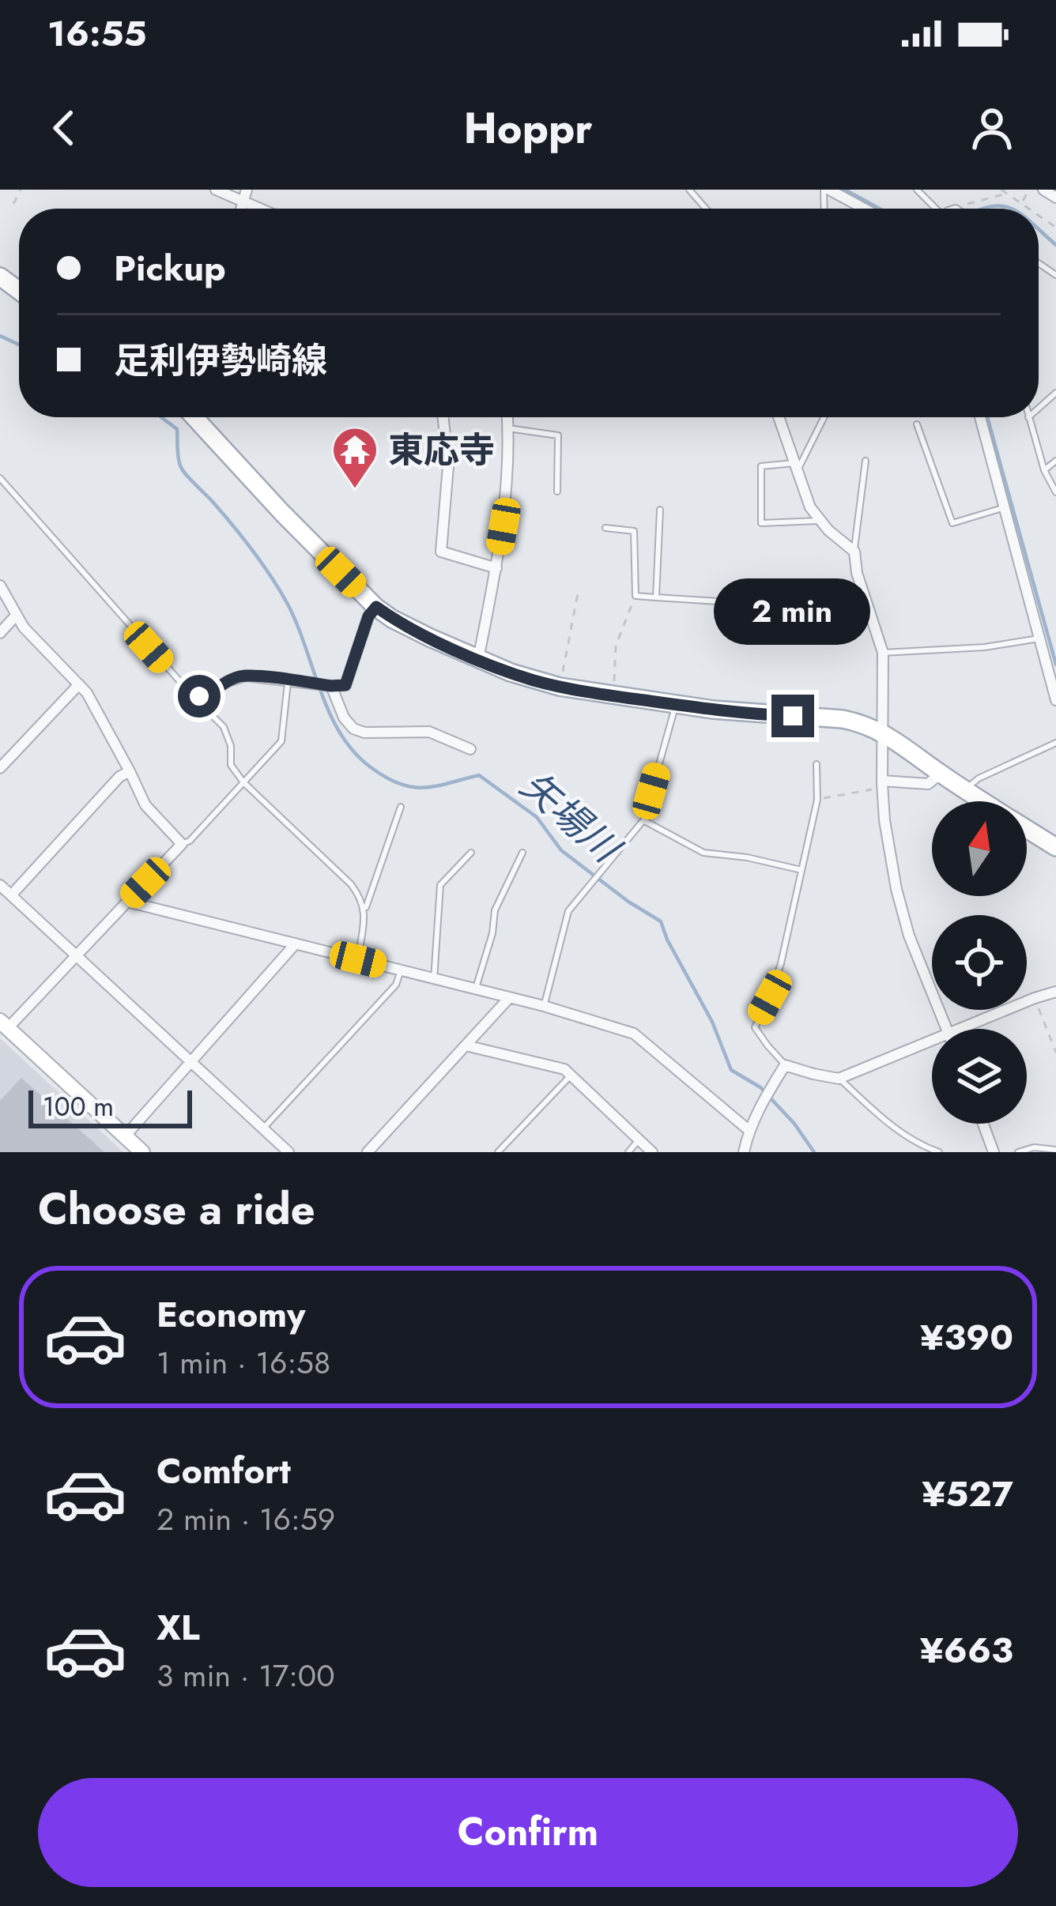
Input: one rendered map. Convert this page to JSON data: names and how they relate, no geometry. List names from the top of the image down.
{
  "water": ["矢場川"],
  "places": {
    "temple": ["東応寺"]
  },
  "scale_bar": "100 m",
  "north": "top",
  "page": {
    "status": "16:55",
    "header": "Hoppr",
    "banner": ["Pickup", "足利伊勢崎線"],
    "bubble": "2 min",
    "scale": "100 m",
    "heading": "Choose a ride",
    "list": [
      {
        "name": "Economy",
        "note": "1 min · 16:58",
        "value": "¥390"
      },
      {
        "name": "Comfort",
        "note": "2 min · 16:59",
        "value": "¥527"
      },
      {
        "name": "XL",
        "note": "3 min · 17:00",
        "value": "¥663"
      }
    ],
    "buttons": "Confirm"
  }
}
